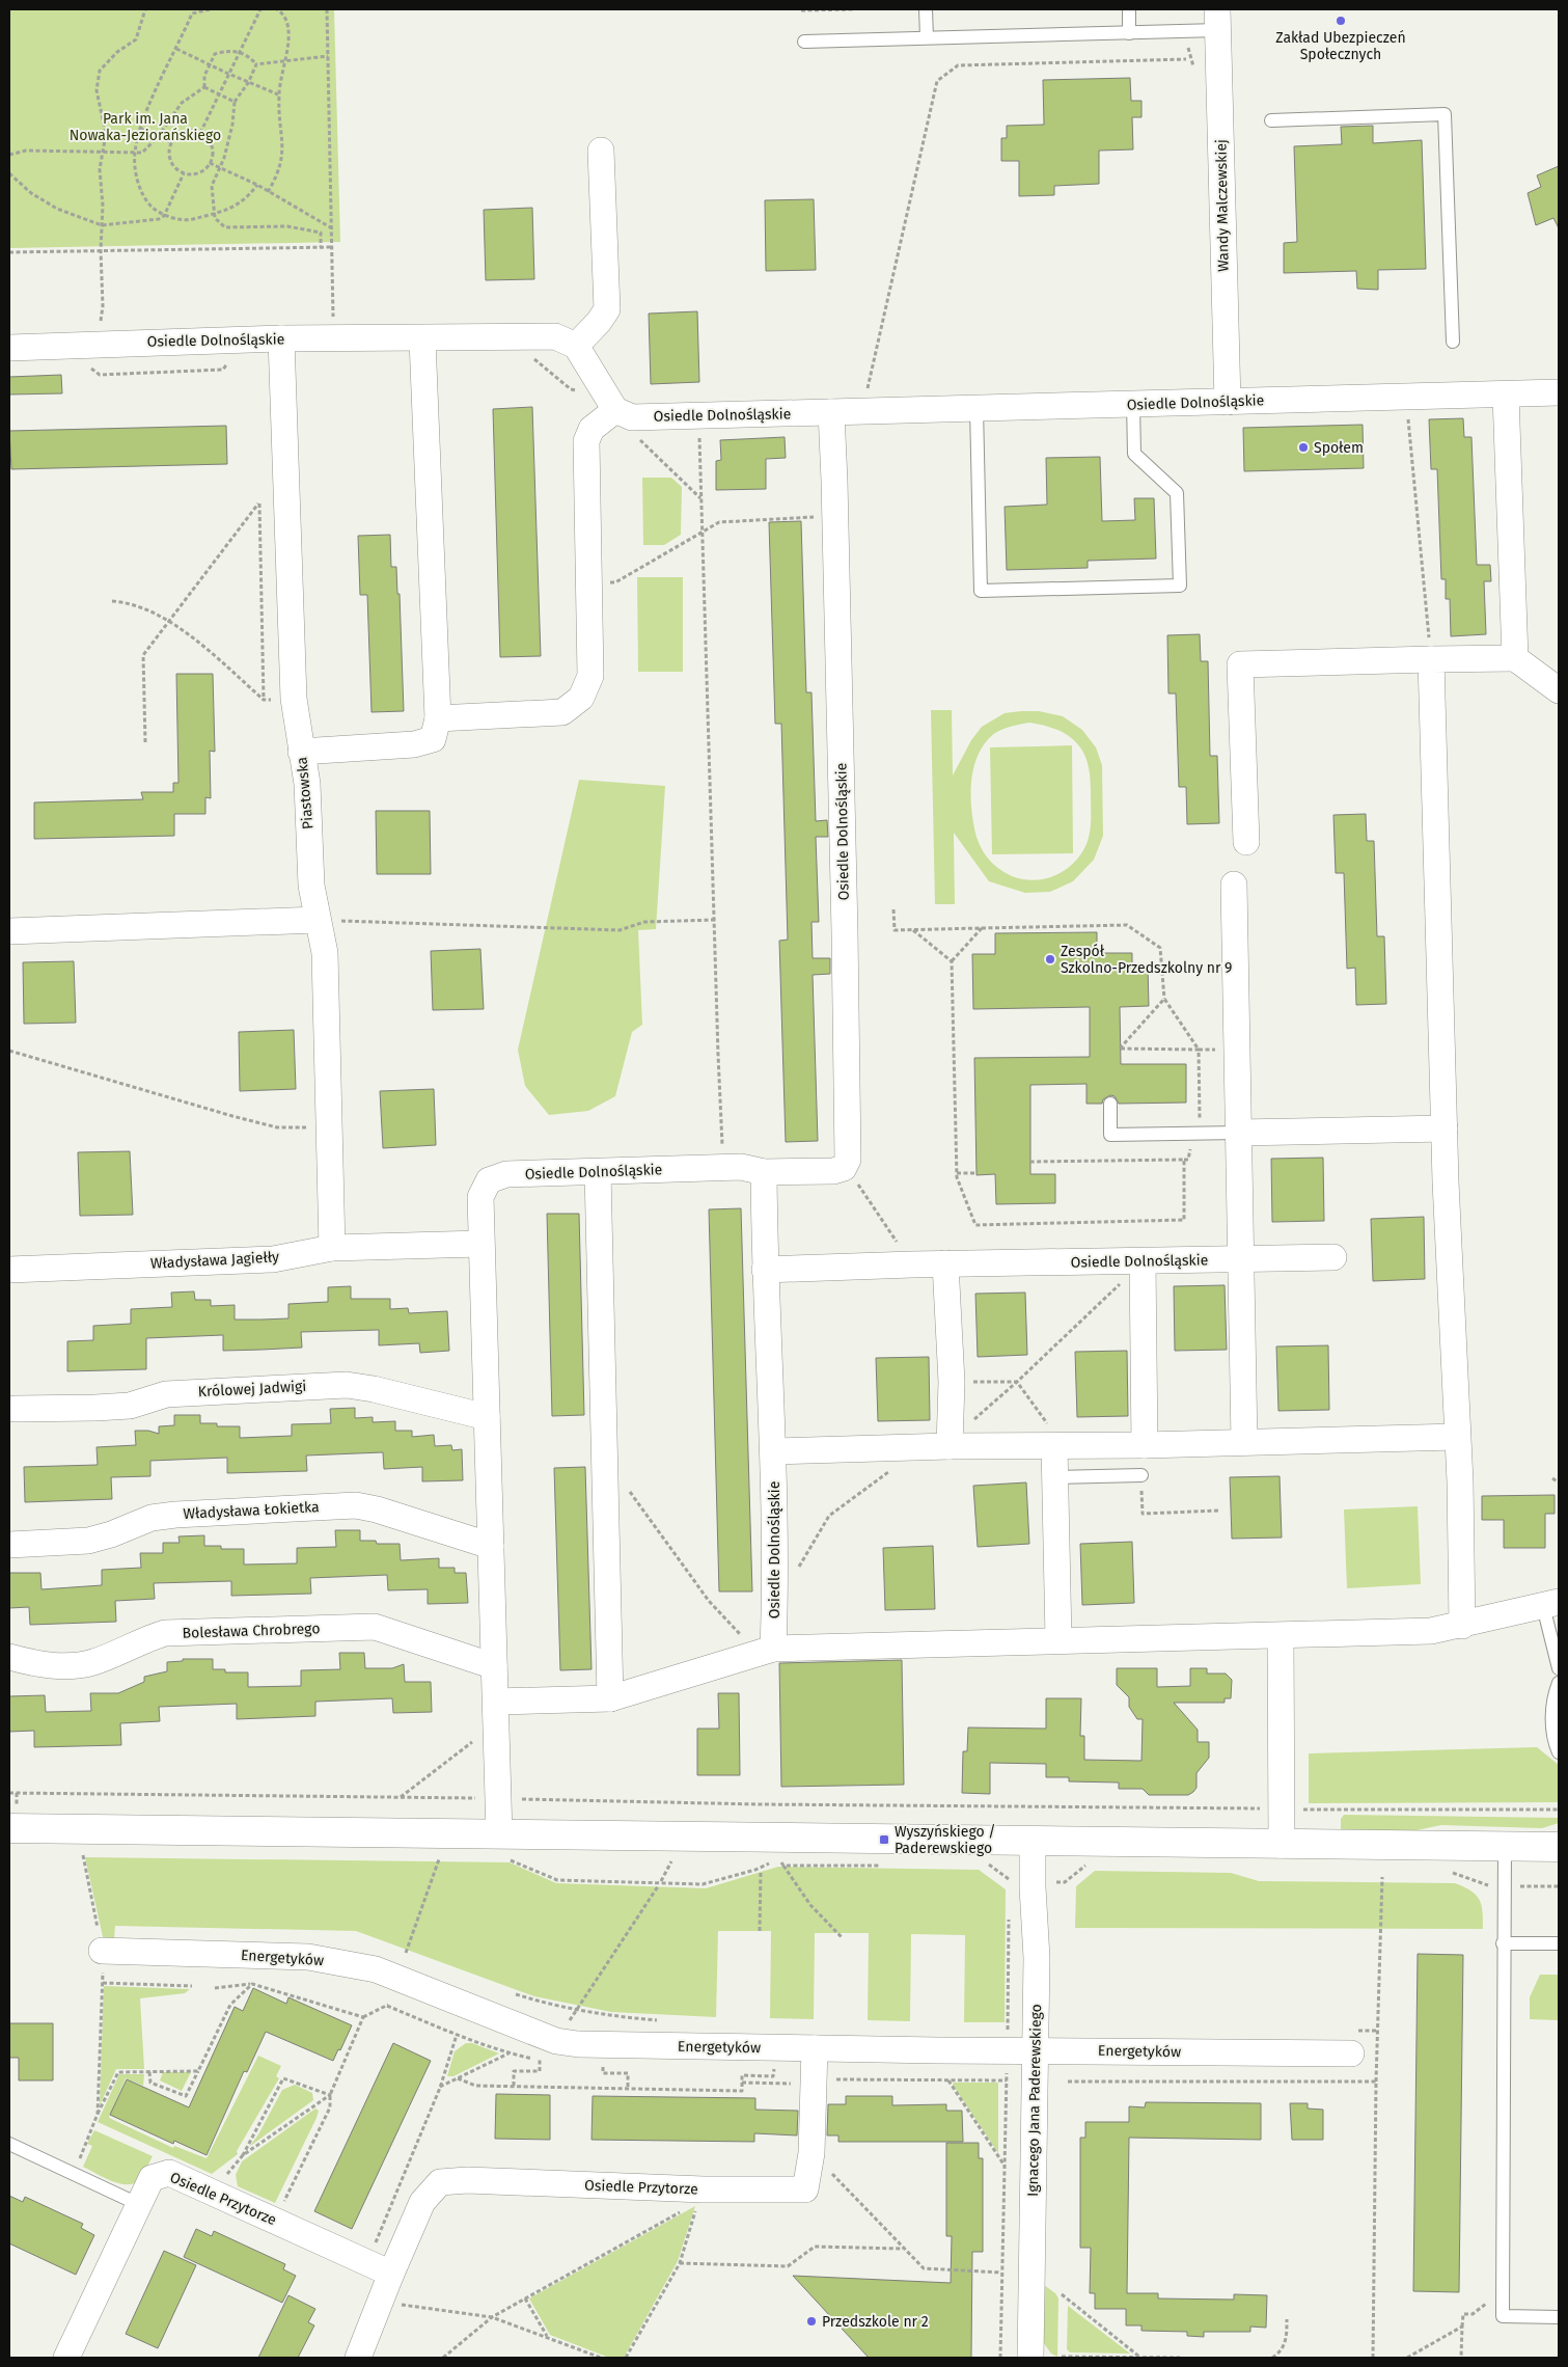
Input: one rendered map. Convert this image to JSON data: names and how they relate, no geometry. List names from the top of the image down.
{
  "streets": {
    "street": [
      "Wandy Malczewskiej",
      "Osiedle Dolnośląskie",
      "Piastowska",
      "Władysława Jagiełły",
      "Królowej Jadwigi",
      "Władysława Łokietka",
      "Bolesława Chrobrego",
      "Energetyków",
      "Ignacego Jana Paderewskiego",
      "Osiedle Przytorze"
    ]
  },
  "crossings": [
    ["Wandy Malczewskiej", "Osiedle Dolnośląskie"],
    ["Osiedle Dolnośląskie", "Piastowska"],
    ["Osiedle Dolnośląskie", "Władysława Jagiełły"],
    ["Osiedle Dolnośląskie", "Królowej Jadwigi"],
    ["Osiedle Dolnośląskie", "Władysława Łokietka"],
    ["Osiedle Dolnośląskie", "Bolesława Chrobrego"],
    ["Piastowska", "Władysława Jagiełły"],
    ["Energetyków", "Ignacego Jana Paderewskiego"],
    ["Energetyków", "Osiedle Przytorze"]
  ],
  "parks": ["Park im. Jana Nowaka-Jeziorańskiego"],
  "places": {
    "other": [
      "Zakład Ubezpieczeń Społecznych",
      "Społem",
      "Zespół Szkolno-Przedszkolny nr 9",
      "Przedszkole nr 2"
    ],
    "transit": ["Wyszyńskiego / Paderewskiego"]
  }
}
